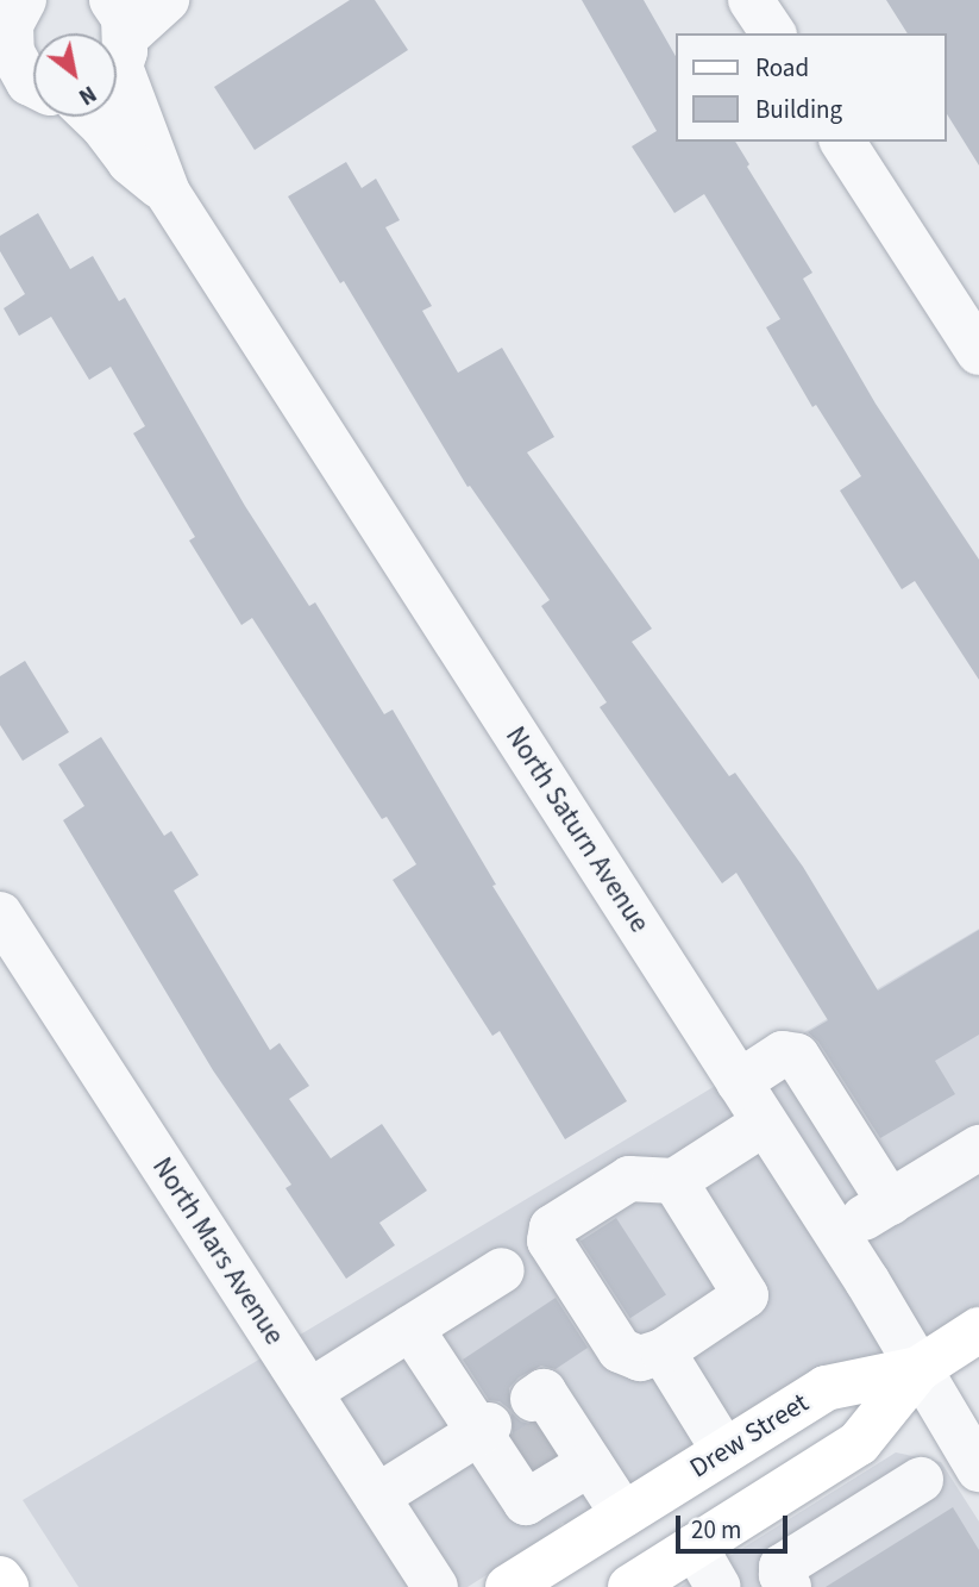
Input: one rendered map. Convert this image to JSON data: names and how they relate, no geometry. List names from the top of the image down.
{
  "streets": {
    "main road": ["Drew Street"],
    "street": ["North Saturn Avenue", "North Mars Avenue"]
  },
  "crossings": [
    ["North Saturn Avenue", "Drew Street"]
  ],
  "legend": ["Road", "Building"],
  "scale_bar": "20 m",
  "north": "bottom right"
}
